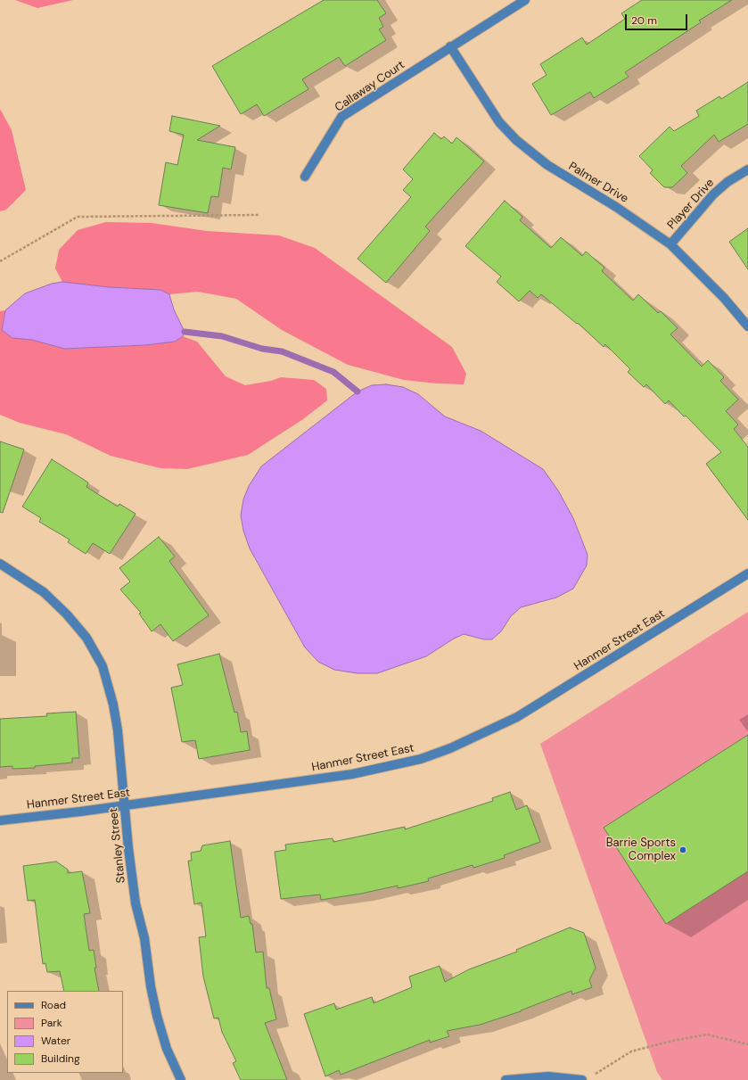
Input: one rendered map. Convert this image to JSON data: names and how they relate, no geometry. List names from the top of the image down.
{
  "streets": {
    "street": [
      "Callaway Court",
      "Palmer Drive",
      "Player Drive",
      "Hanmer Street East",
      "Stanley Street"
    ]
  },
  "crossings": [
    ["Callaway Court", "Palmer Drive"],
    ["Palmer Drive", "Player Drive"],
    ["Hanmer Street East", "Stanley Street"]
  ],
  "places": ["Barrie Sports Complex"],
  "legend": [
    "Road",
    "Park",
    "Water",
    "Building"
  ],
  "scale_bar": "20 m"
}
